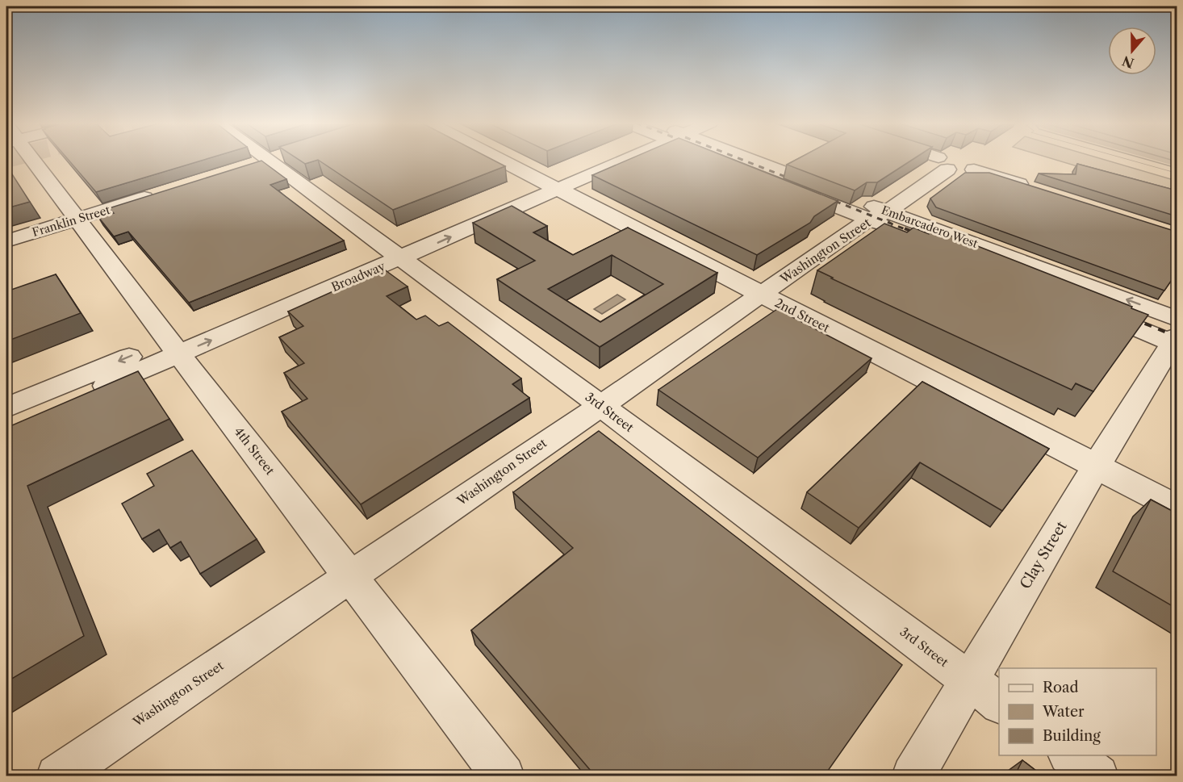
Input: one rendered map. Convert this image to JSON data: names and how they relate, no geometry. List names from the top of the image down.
{
  "streets": {
    "street": [
      "Franklin Street",
      "Embarcadero West",
      "Washington Street",
      "Broadway",
      "2nd Street",
      "3rd Street",
      "4th Street",
      "Clay Street"
    ]
  },
  "crossings": [
    ["Franklin Street", "4th Street"],
    ["Embarcadero West", "Washington Street"],
    ["Embarcadero West", "Clay Street"],
    ["Washington Street", "2nd Street"],
    ["Washington Street", "3rd Street"],
    ["Washington Street", "4th Street"],
    ["Broadway", "2nd Street"],
    ["Broadway", "3rd Street"],
    ["Broadway", "4th Street"],
    ["2nd Street", "Clay Street"],
    ["3rd Street", "Clay Street"]
  ],
  "legend": ["Road", "Water", "Building"],
  "north": "bottom"
}
